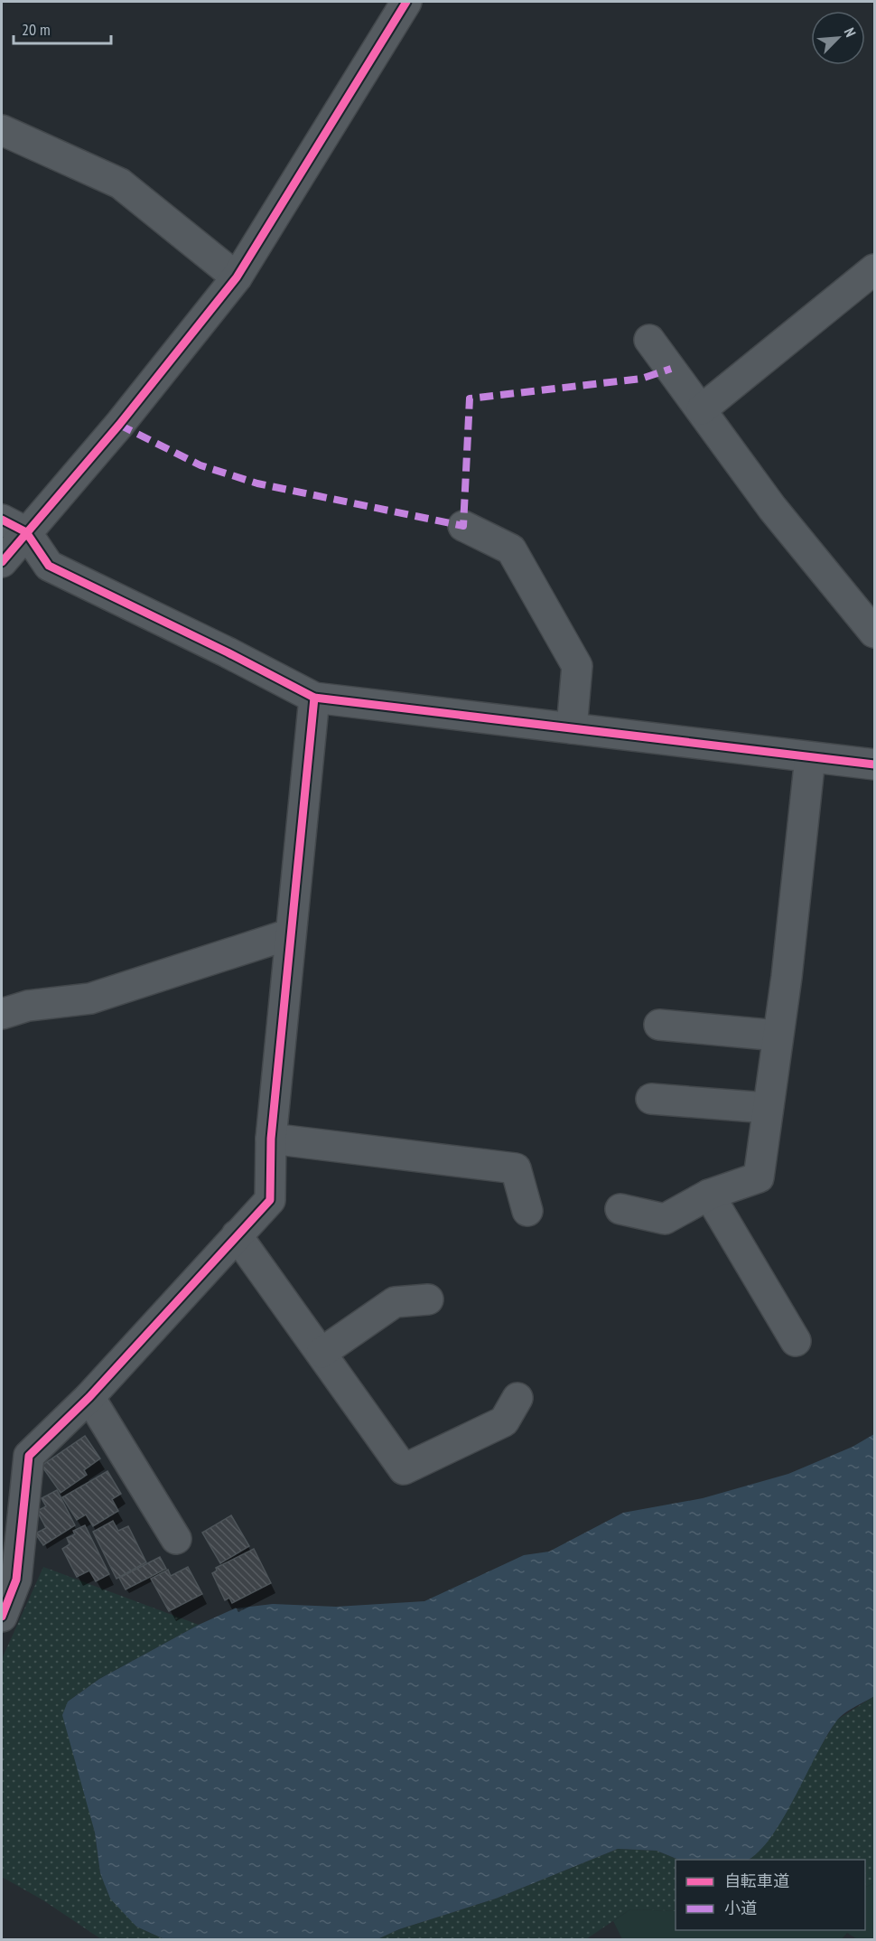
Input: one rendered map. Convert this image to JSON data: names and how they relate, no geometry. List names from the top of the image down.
{
  "legend": ["自転車道", "小道"],
  "scale_bar": "20 m",
  "north": "top right"
}
